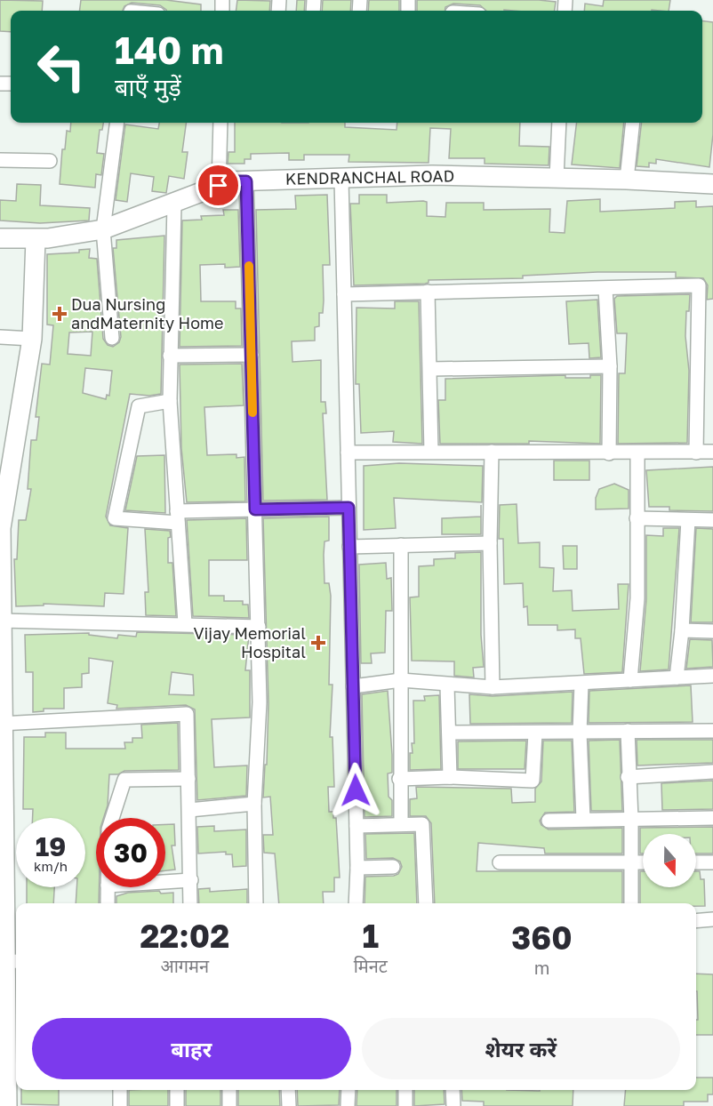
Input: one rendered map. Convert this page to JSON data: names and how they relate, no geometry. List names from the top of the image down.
{
  "streets": {
    "street": ["KENDRANCHAL ROAD"]
  },
  "places": {
    "health": ["Dua Nursing andMaternity Home", "Vijay Memorial Hospital"]
  },
  "north": "bottom",
  "page": {
    "turn": ["140 m", "बाएँ मुड़ें"],
    "speed": "19 km/h",
    "limit": "30",
    "eta": [
      "22:02",
      "आगमन",
      "1",
      "मिनट",
      "360",
      "m"
    ],
    "buttons": ["बाहर", "शेयर करें"]
  }
}
